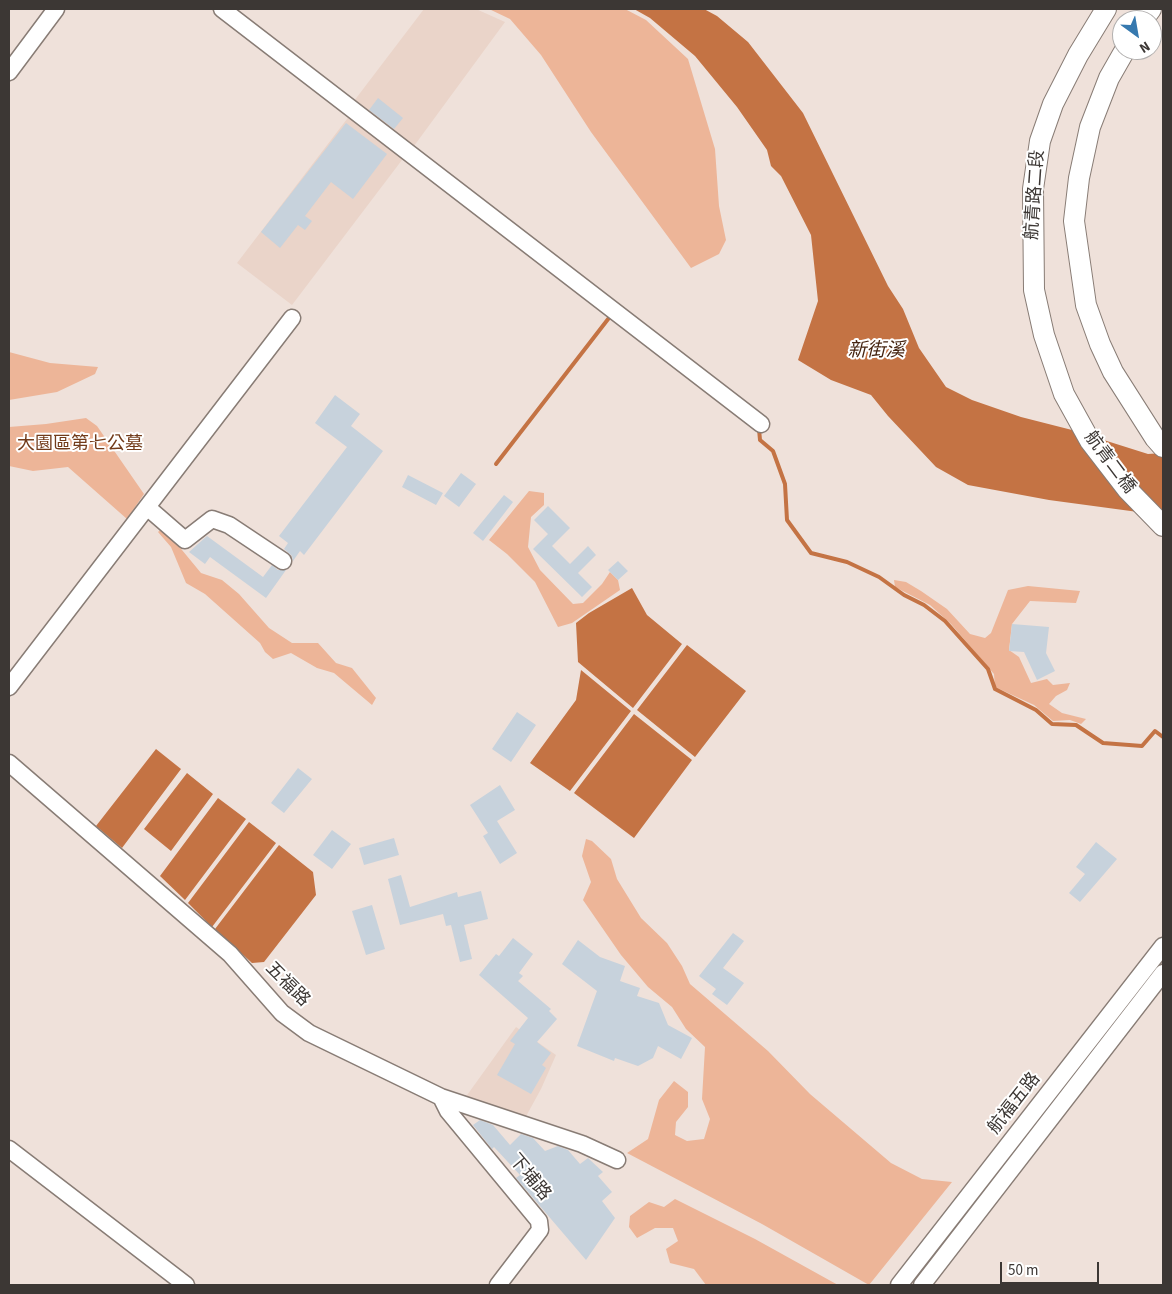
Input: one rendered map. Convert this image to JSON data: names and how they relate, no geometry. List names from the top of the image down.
{
  "streets": {
    "street": [
      "航青路二段",
      "航青二橋",
      "五福路",
      "航福五路",
      "下埔路"
    ]
  },
  "crossings": [
    ["航青路二段", "航青二橋"],
    ["五福路", "下埔路"]
  ],
  "water": ["新街溪"],
  "parks": ["大園區第七公墓"],
  "scale_bar": "50 m",
  "north": "bottom right"
}
